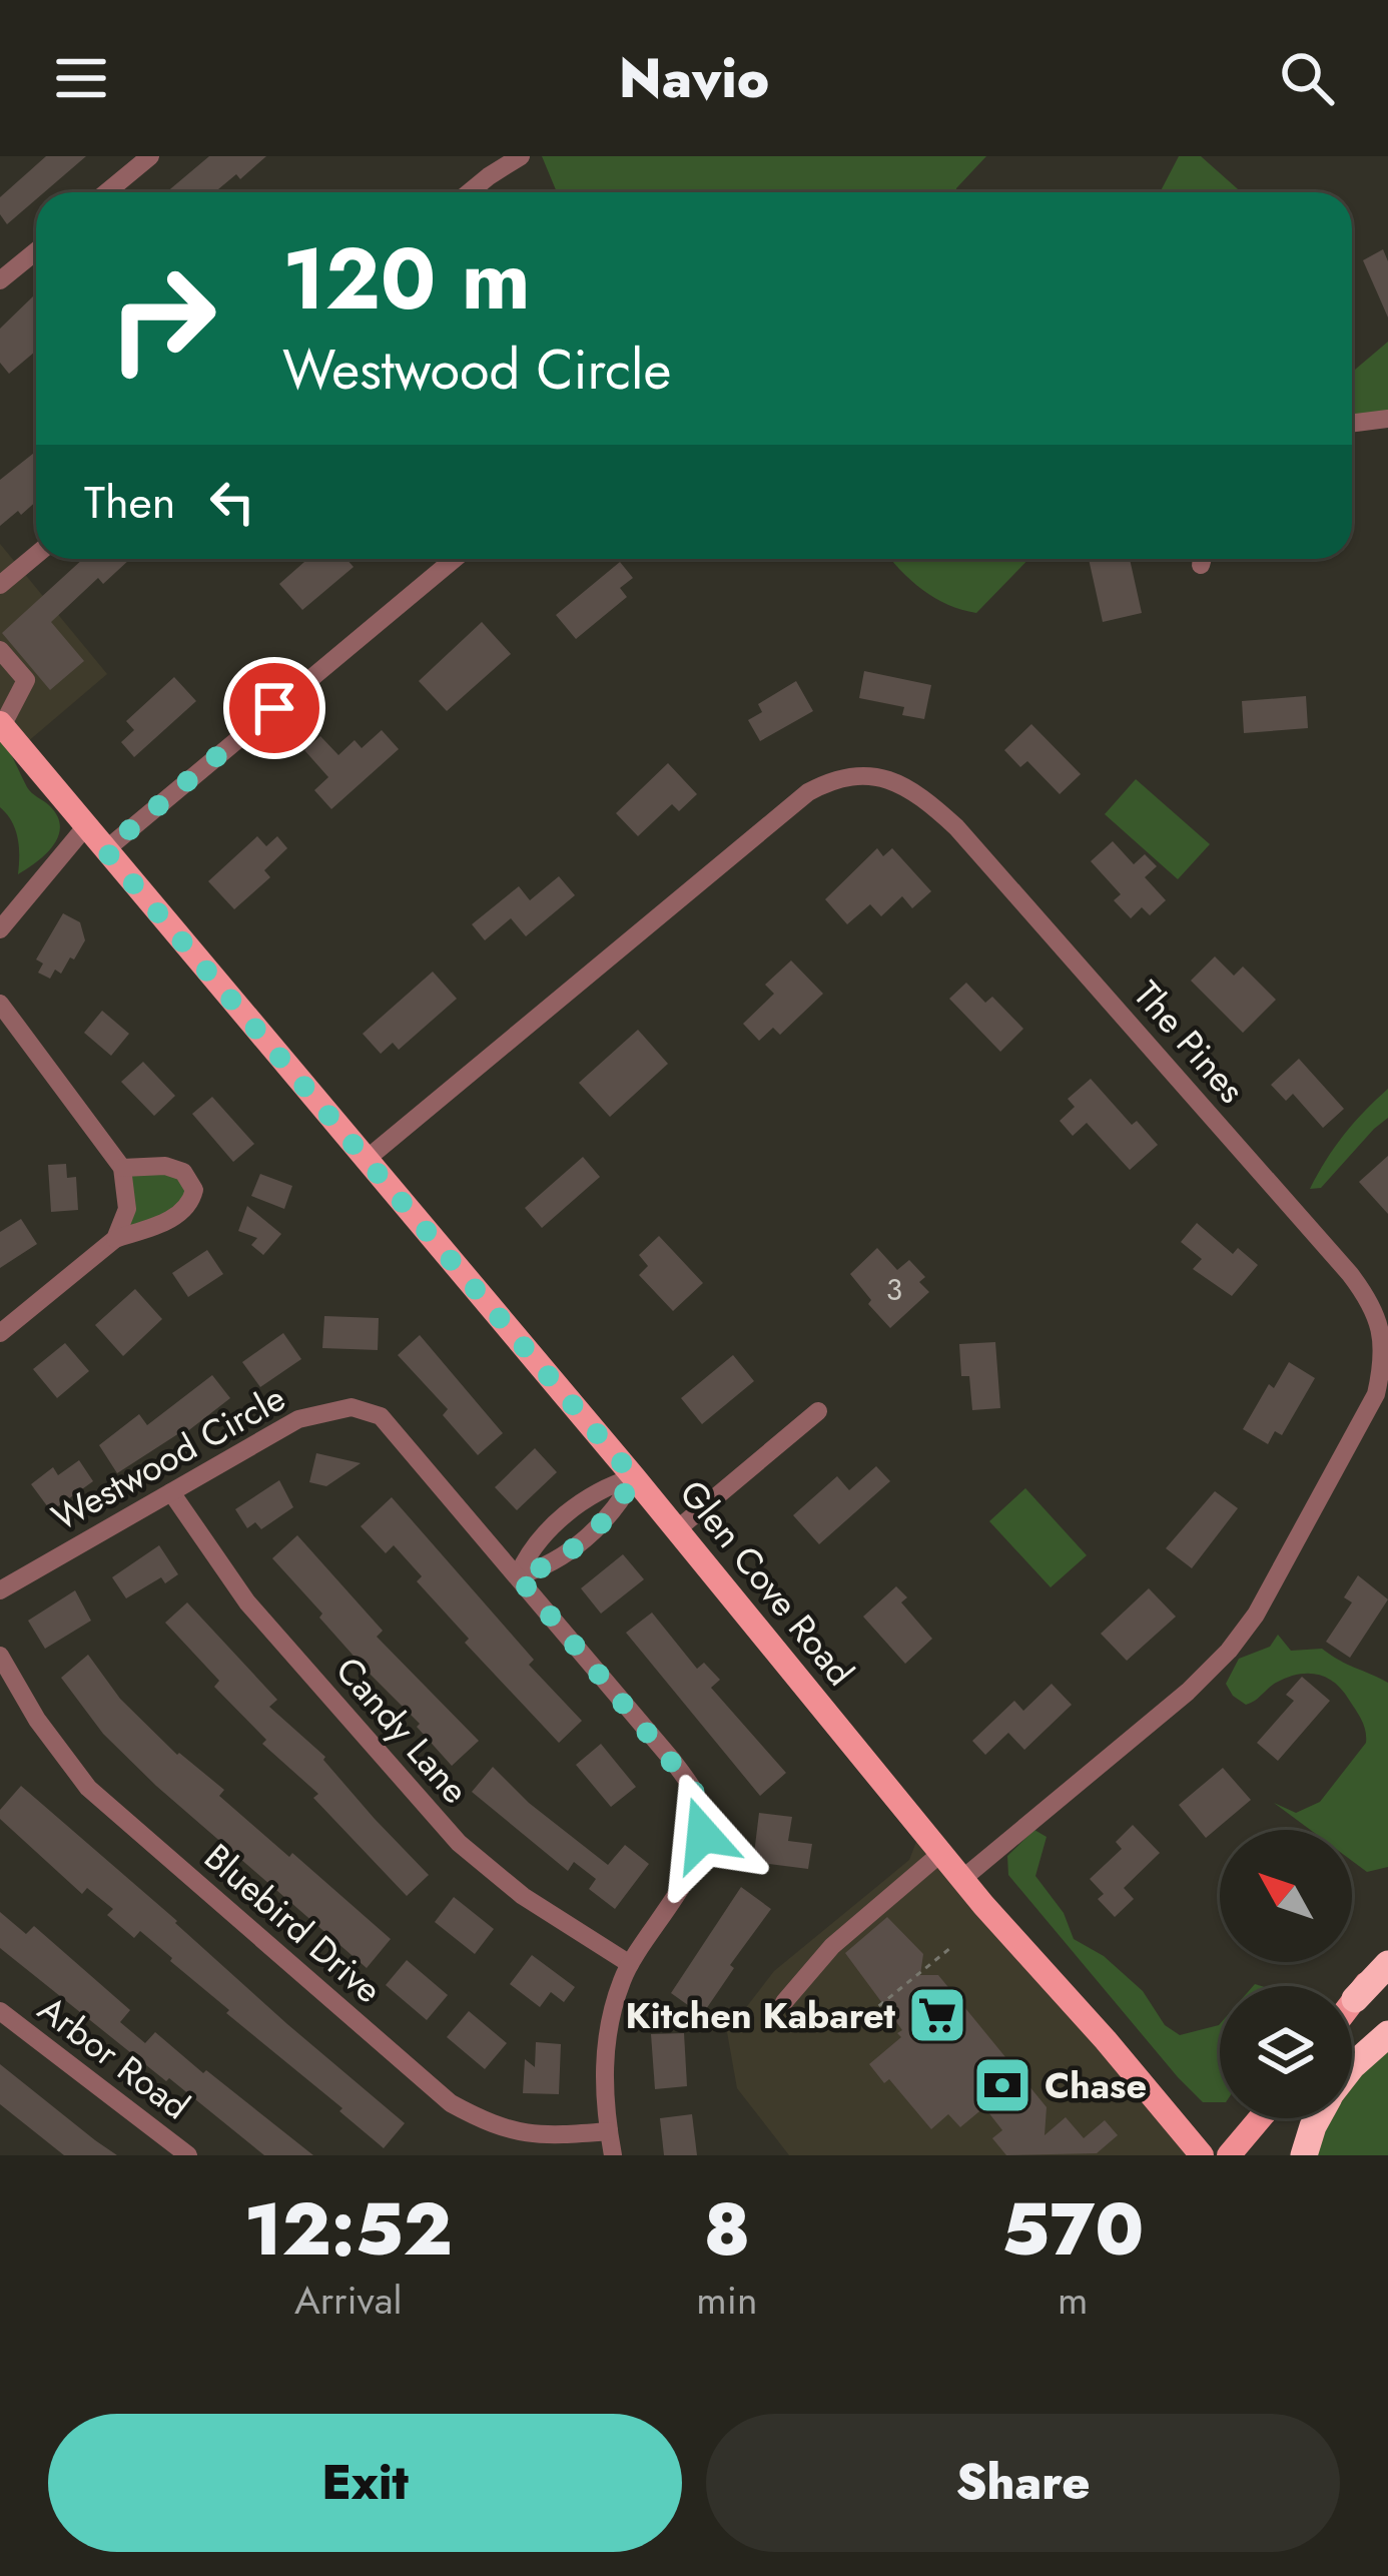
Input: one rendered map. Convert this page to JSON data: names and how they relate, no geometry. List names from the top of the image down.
{
  "streets": {
    "main road": ["Glen Cove Road"],
    "street": [
      "The Pines",
      "Westwood Circle",
      "Candy Lane",
      "Bluebird Drive",
      "Arbor Road"
    ]
  },
  "crossings": [
    ["The Pines", "Glen Cove Road"],
    ["Westwood Circle", "Candy Lane"],
    ["Westwood Circle", "Bluebird Drive"]
  ],
  "places": {
    "supermarket": ["Kitchen Kabaret"],
    "bank": ["Chase"]
  },
  "house_numbers": ["3"],
  "north": "top left",
  "page": {
    "header": "Navio",
    "turn": ["120 m", "Westwood Circle"],
    "then": "Then",
    "eta": [
      "12:52",
      "Arrival",
      "8",
      "min",
      "570",
      "m"
    ],
    "buttons": ["Exit", "Share"]
  }
}
